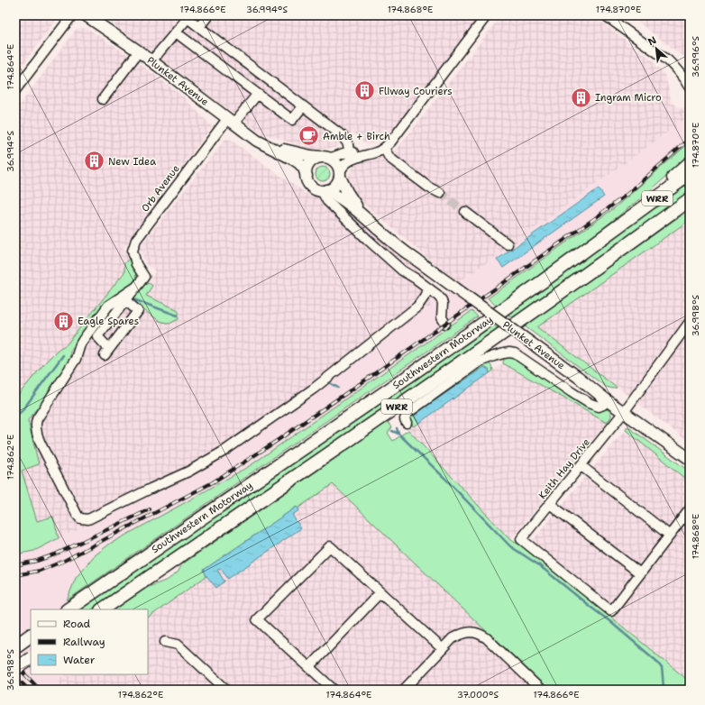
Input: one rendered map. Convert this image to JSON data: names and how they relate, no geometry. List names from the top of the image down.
{
  "streets": {
    "highway": ["WRR", "Southwestern Motorway"],
    "main road": ["Plunket Avenue"],
    "street": ["Orb Avenue", "Keith Hay Drive"]
  },
  "crossings": [
    ["Plunket Avenue", "Orb Avenue"],
    ["Plunket Avenue", "Keith Hay Drive"]
  ],
  "places": {
    "building": [
      "Fliway Couriers",
      "Ingram Micro",
      "New Idea",
      "Eagle Spares"
    ],
    "cafe": ["Amble + Birch"]
  },
  "legend": ["Road", "Railway", "Water"],
  "north": "top left",
  "coordinates": [
    "174.866°E",
    "36.994°S",
    "174.868°E",
    "174.870°E",
    "36.996°S",
    "174.864°E",
    "36.998°S",
    "174.862°E",
    "37.000°S"
  ]
}
